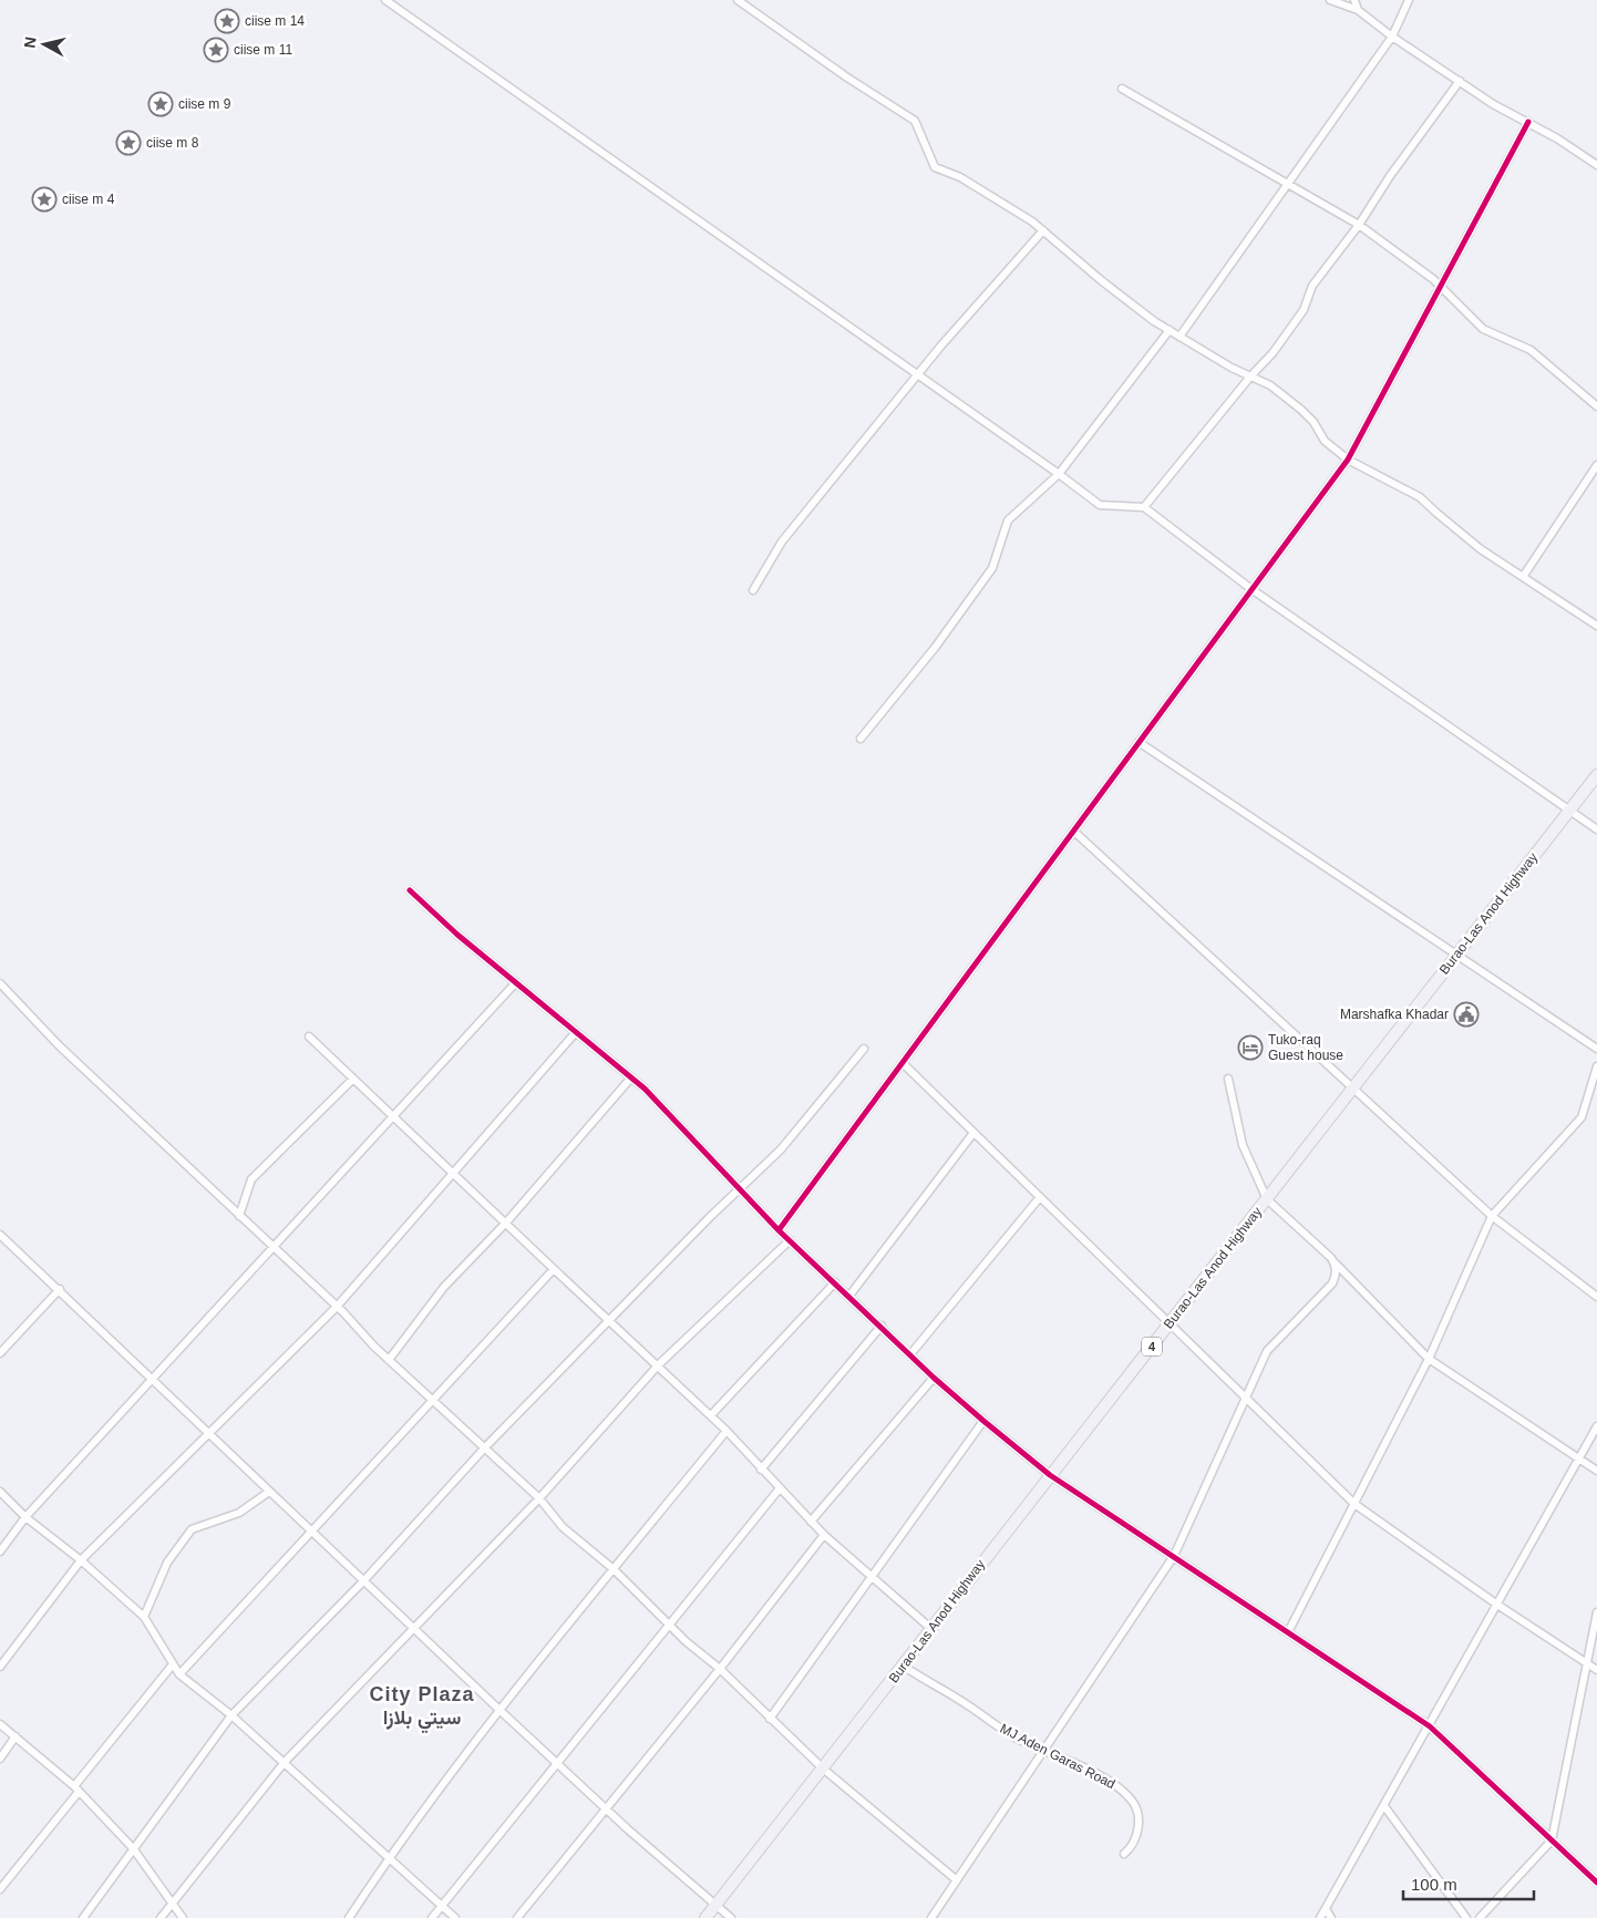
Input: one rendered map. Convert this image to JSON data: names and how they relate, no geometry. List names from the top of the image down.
{
  "streets": {
    "highway": ["Burao-Las Anod Highway", "4"],
    "street": ["MJ Aden Garas Road"]
  },
  "crossings": [
    ["Burao-Las Anod Highway", "MJ Aden Garas Road"]
  ],
  "districts": ["City Plaza سيتي بلازا"],
  "places": {
    "place": [
      "ciise m 14",
      "ciise m 11",
      "ciise m 9",
      "ciise m 8",
      "ciise m 4"
    ],
    "public building": ["Marshafka Khadar"],
    "hotel": ["Tuko-raq Guest house"]
  },
  "scale_bar": "100 m",
  "north": "left"
}
